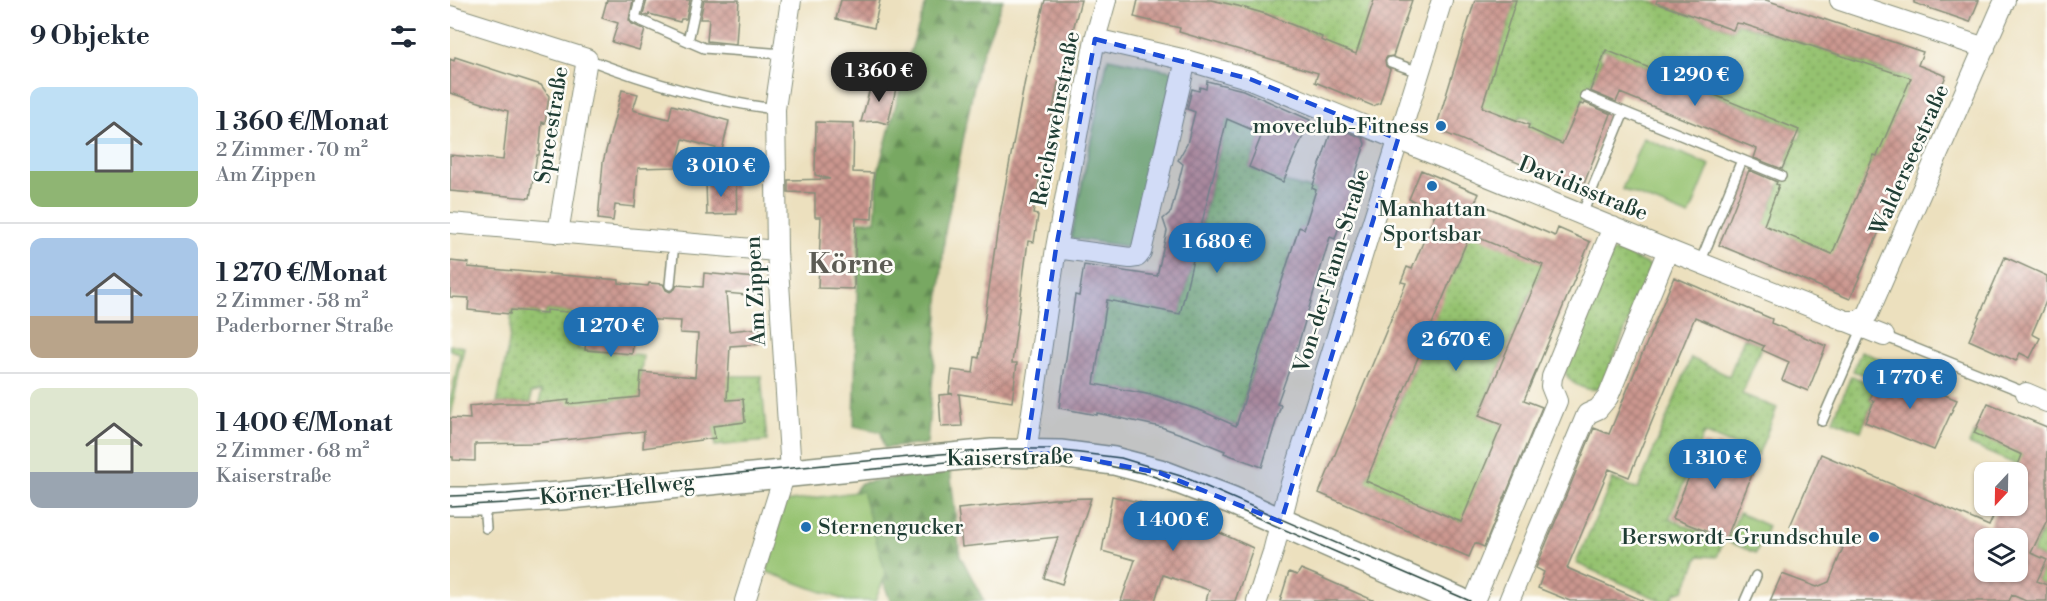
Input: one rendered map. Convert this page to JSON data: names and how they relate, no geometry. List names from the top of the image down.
{
  "streets": {
    "main road": ["Kaiserstraße", "Körner Hellweg"],
    "street": [
      "Reichswehrstraße",
      "Spreestraße",
      "Walderseestraße",
      "Davidisstraße",
      "Von-der-Tann-Straße",
      "Am Zippen"
    ]
  },
  "crossings": [
    ["Reichswehrstraße", "Davidisstraße"],
    ["Reichswehrstraße", "Kaiserstraße"],
    ["Walderseestraße", "Davidisstraße"],
    ["Davidisstraße", "Von-der-Tann-Straße"],
    ["Von-der-Tann-Straße", "Kaiserstraße"],
    ["Am Zippen", "Kaiserstraße"],
    ["Am Zippen", "Körner Hellweg"],
    ["Kaiserstraße", "Körner Hellweg"]
  ],
  "districts": ["Körne"],
  "places": [
    "moveclub-Fitness",
    "Manhattan Sportsbar",
    "Sternengucker",
    "Berswordt-Grundschule"
  ],
  "north": "bottom",
  "page": {
    "heading": "9 Objekte",
    "price": [
      "1 360 €",
      "1 290 €",
      "3 010 €",
      "1 680 €",
      "1 270 €",
      "2 670 €",
      "1 770 €",
      "1 310 €",
      "1 400 €"
    ],
    "list": [
      {
        "name": "1 360 €/Monat",
        "note": "2 Zimmer · 70 m² · Am Zippen"
      },
      {
        "name": "1 270 €/Monat",
        "note": "2 Zimmer · 58 m² · Paderborner Straße"
      },
      {
        "name": "1 400 €/Monat",
        "note": "2 Zimmer · 68 m² · Kaiserstraße"
      }
    ]
  }
}
